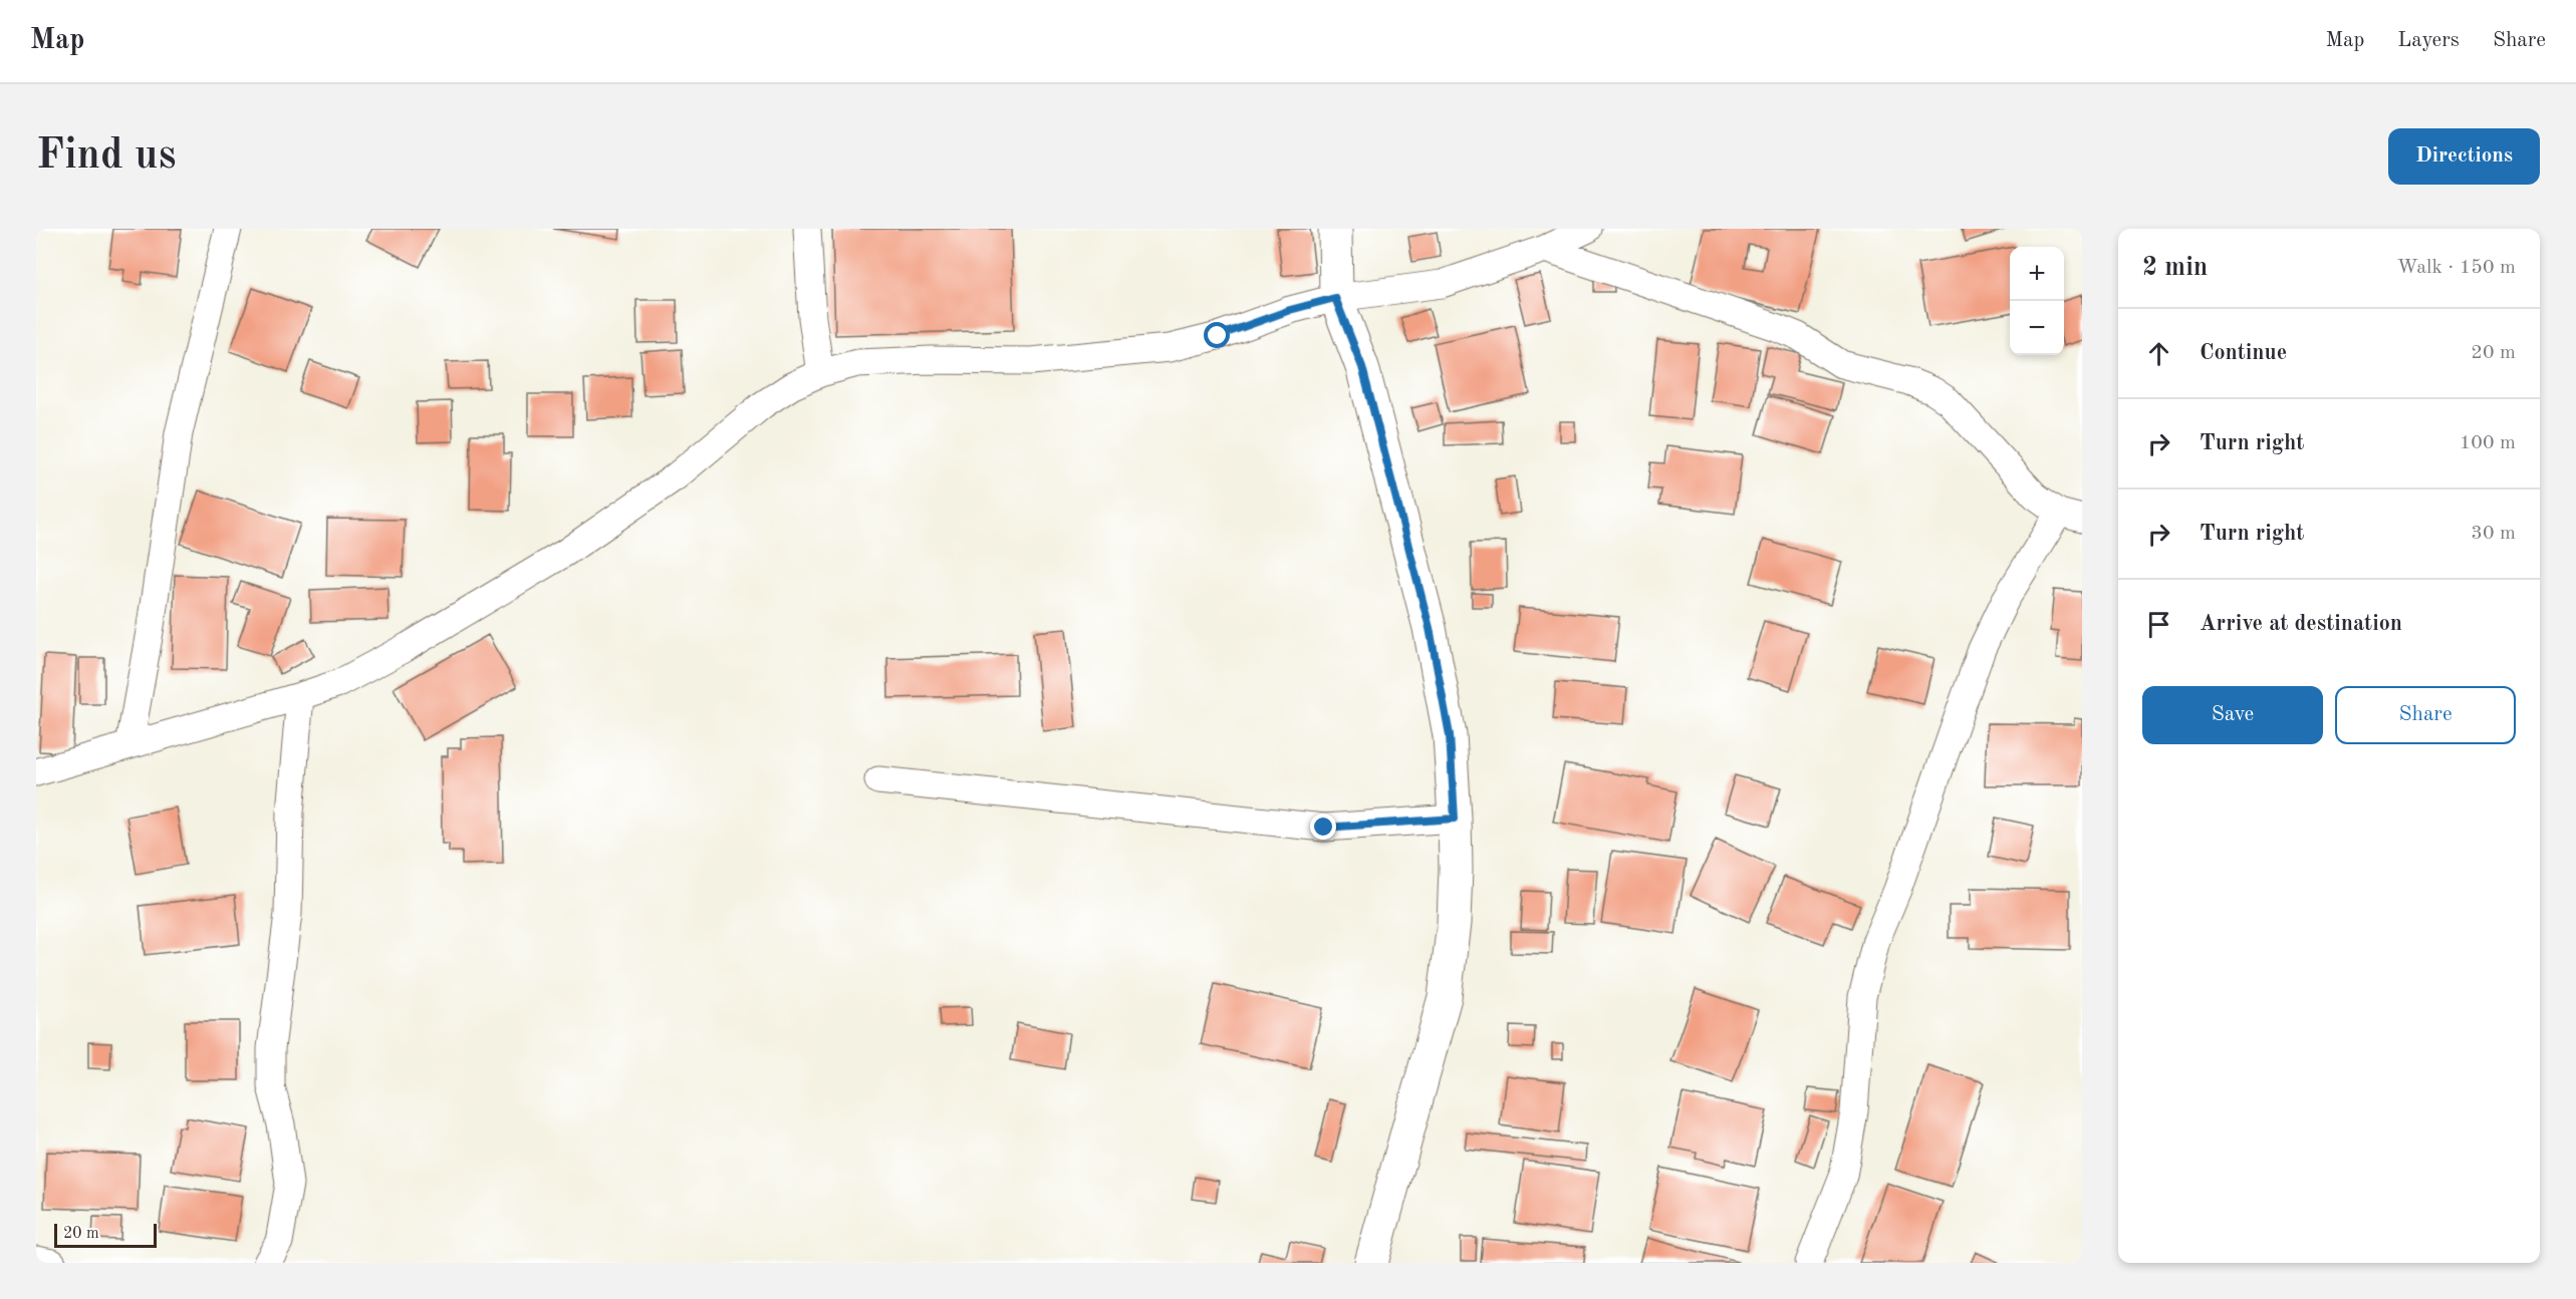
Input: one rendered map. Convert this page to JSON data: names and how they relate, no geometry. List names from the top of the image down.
{
  "scale_bar": "20 m",
  "page": {
    "header": "Map",
    "nav": ["Map", "Layers", "Share"],
    "buttons": [
      "Directions",
      ["Save", "Share"]
    ],
    "title": "Find us",
    "heading": ["2 min", "Walk · 150 m"],
    "map_buttons": ["+", "−"],
    "list": [
      ["Continue", "20 m"],
      ["Turn right", "100 m"],
      ["Turn right", "30 m"],
      "Arrive at destination"
    ],
    "scale": "20 m"
  }
}
